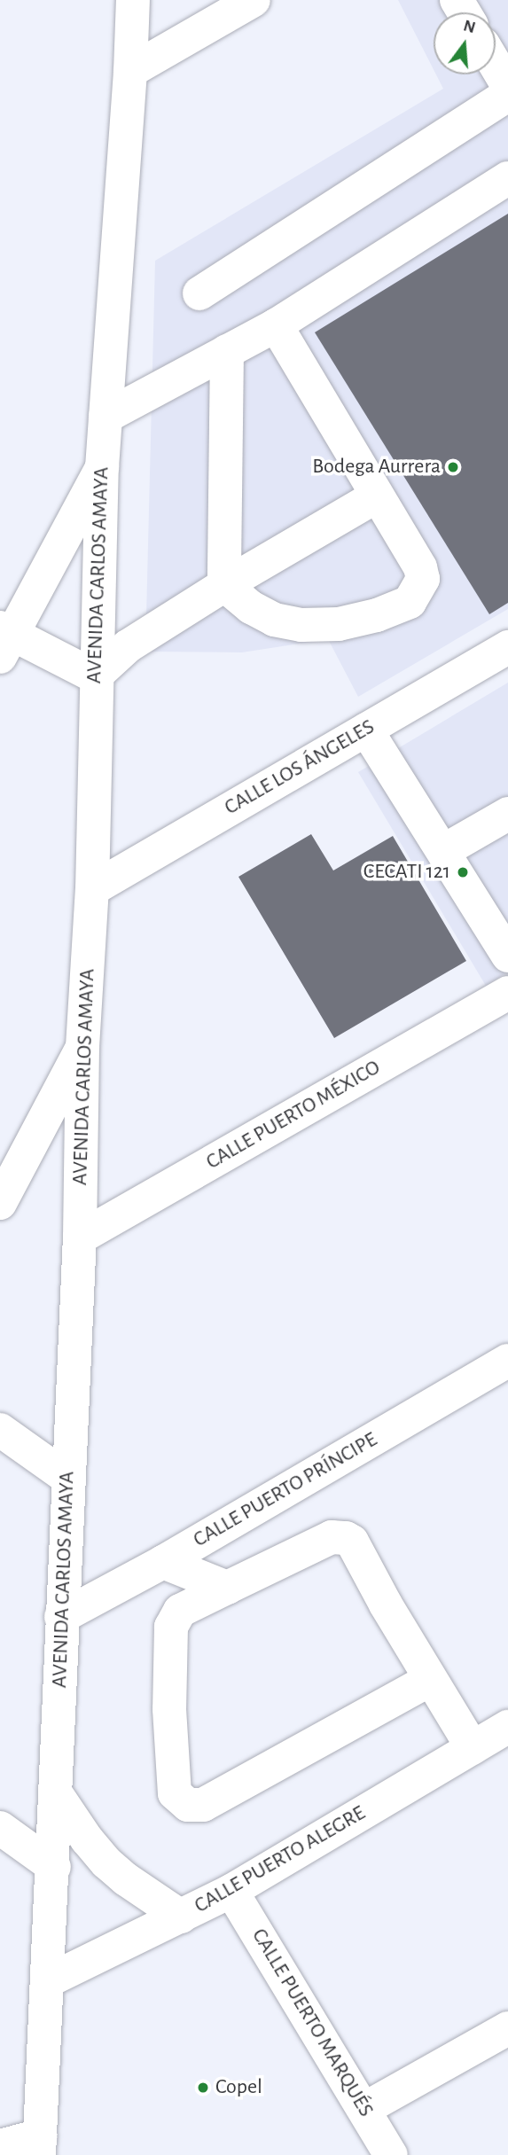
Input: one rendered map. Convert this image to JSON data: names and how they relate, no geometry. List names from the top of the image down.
{
  "streets": {
    "street": [
      "AVENIDA CARLOS AMAYA",
      "CALLE LOS ÁNGELES",
      "CALLE PUERTO MÉXICO",
      "CALLE PUERTO PRÍNCIPE",
      "CALLE PUERTO ALEGRE",
      "CALLE PUERTO MARQUÉS"
    ]
  },
  "crossings": [
    ["AVENIDA CARLOS AMAYA", "CALLE LOS ÁNGELES"],
    ["AVENIDA CARLOS AMAYA", "CALLE PUERTO MÉXICO"],
    ["AVENIDA CARLOS AMAYA", "CALLE PUERTO PRÍNCIPE"],
    ["AVENIDA CARLOS AMAYA", "CALLE PUERTO ALEGRE"],
    ["CALLE PUERTO ALEGRE", "CALLE PUERTO MARQUÉS"]
  ],
  "places": ["Bodega Aurrera", "CECATI 121", "Copel"],
  "north": "top"
}
